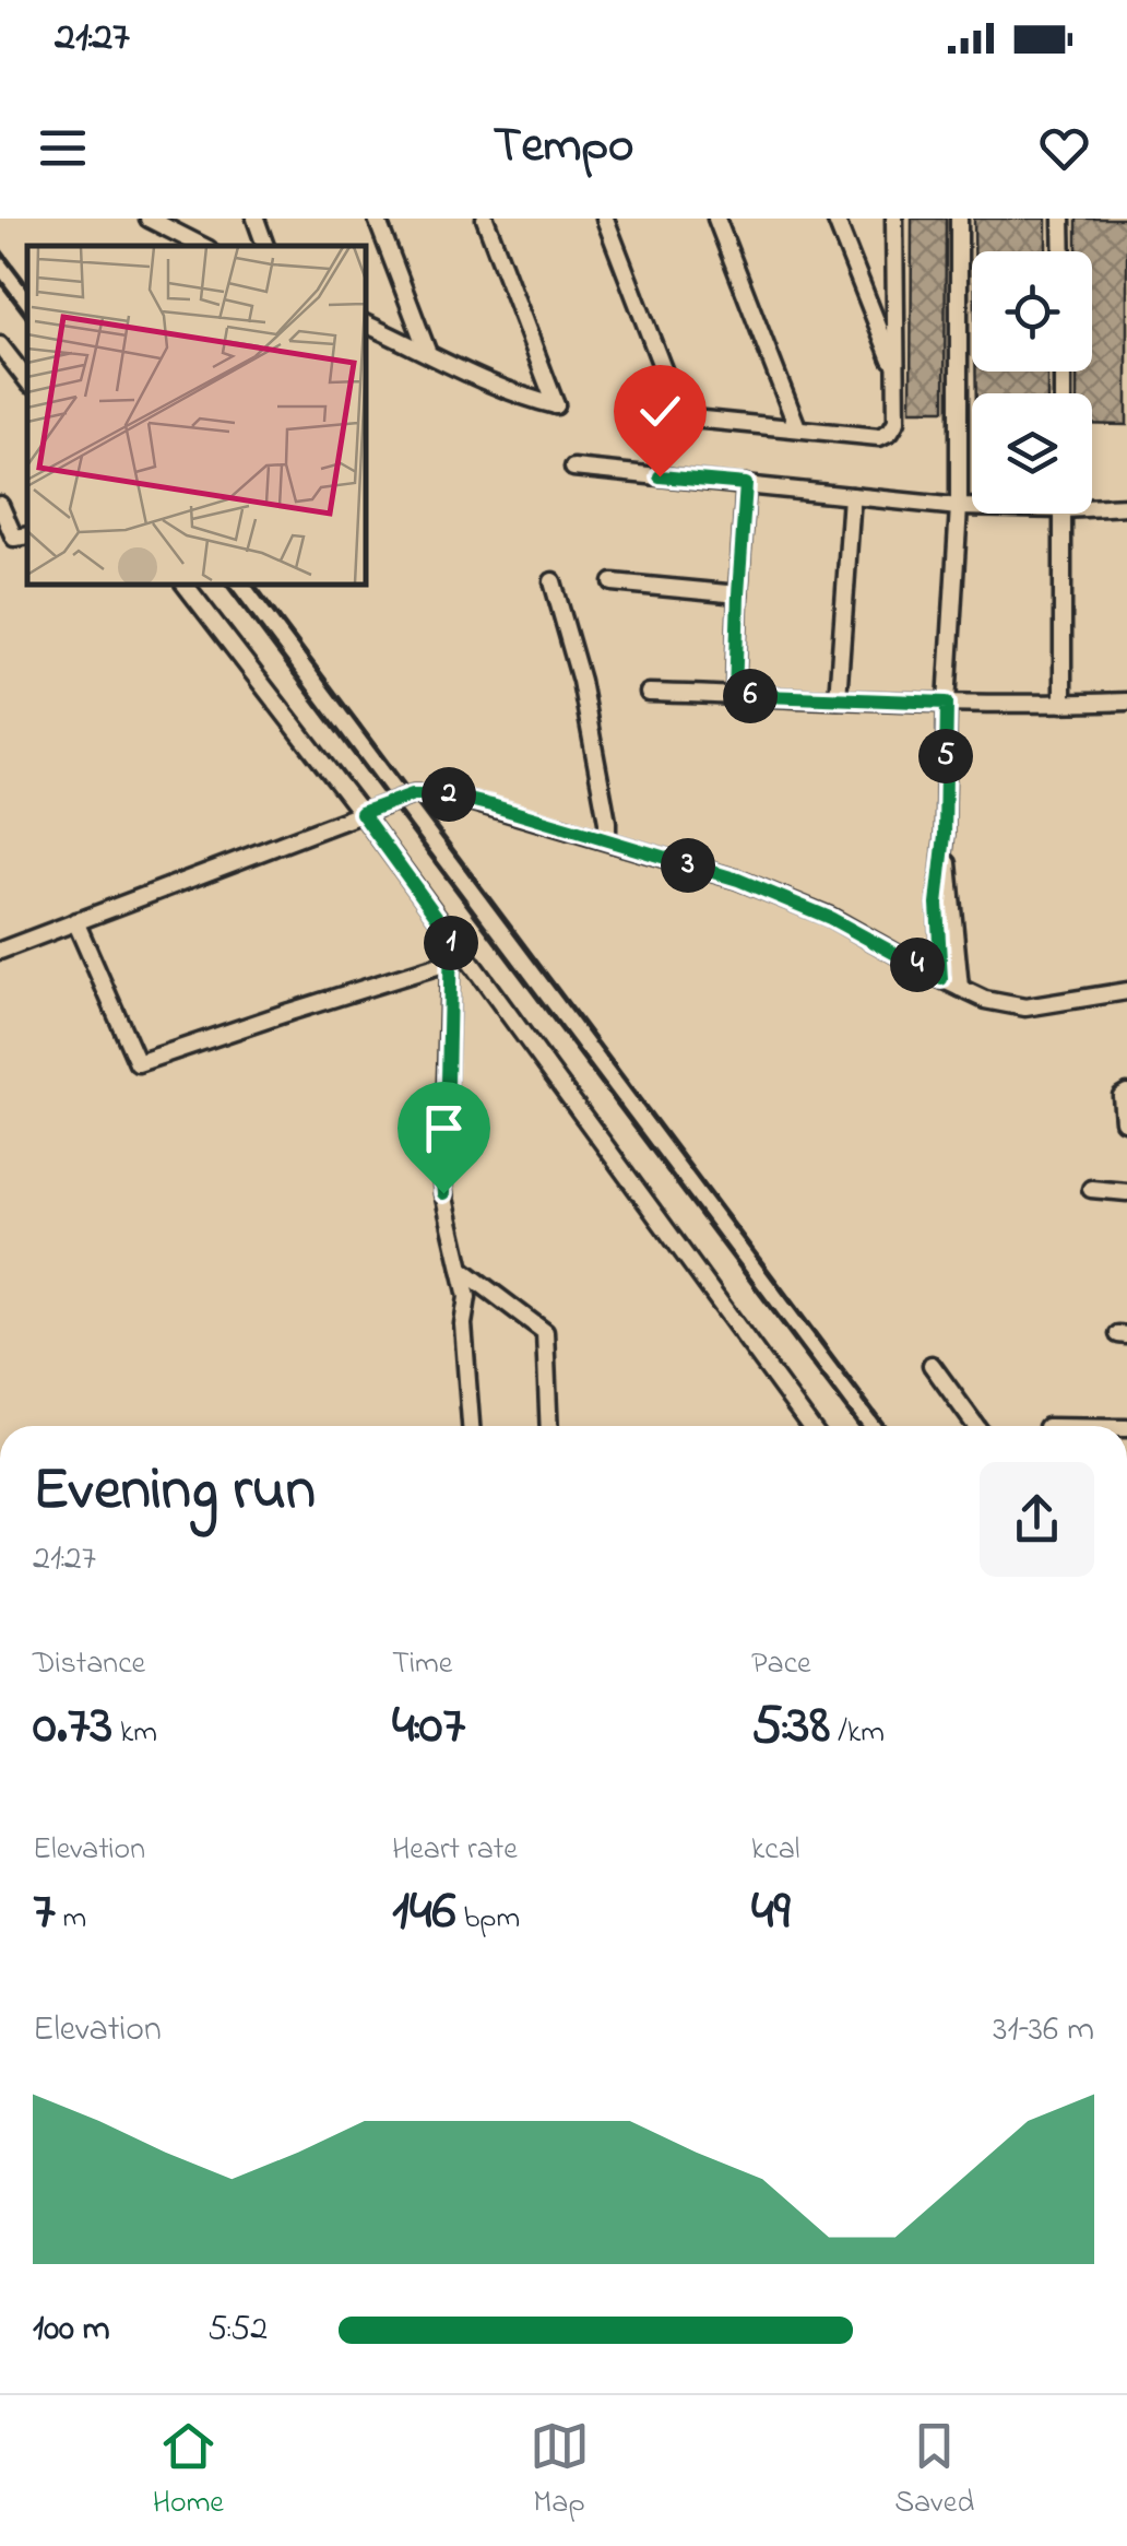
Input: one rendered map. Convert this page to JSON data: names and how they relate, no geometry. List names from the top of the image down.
{
  "page": {
    "status": "21:27",
    "header": "Tempo",
    "pins": [
      "6",
      "5",
      "2",
      "3",
      "1",
      "4"
    ],
    "heading": ["Evening run", "21:27"],
    "stats": [
      ["Distance", "0.73 km"],
      ["Time", "4:07"],
      ["Pace", "5:38 /km"],
      ["Elevation", "7 m"],
      ["Heart rate", "146 bpm"],
      ["kcal", "49"]
    ],
    "chart": ["Elevation", "31–36 m"],
    "list": [
      {
        "name": "100 m",
        "note": "5:52"
      }
    ],
    "tabs": ["Home", "Map", "Saved"]
  }
}
